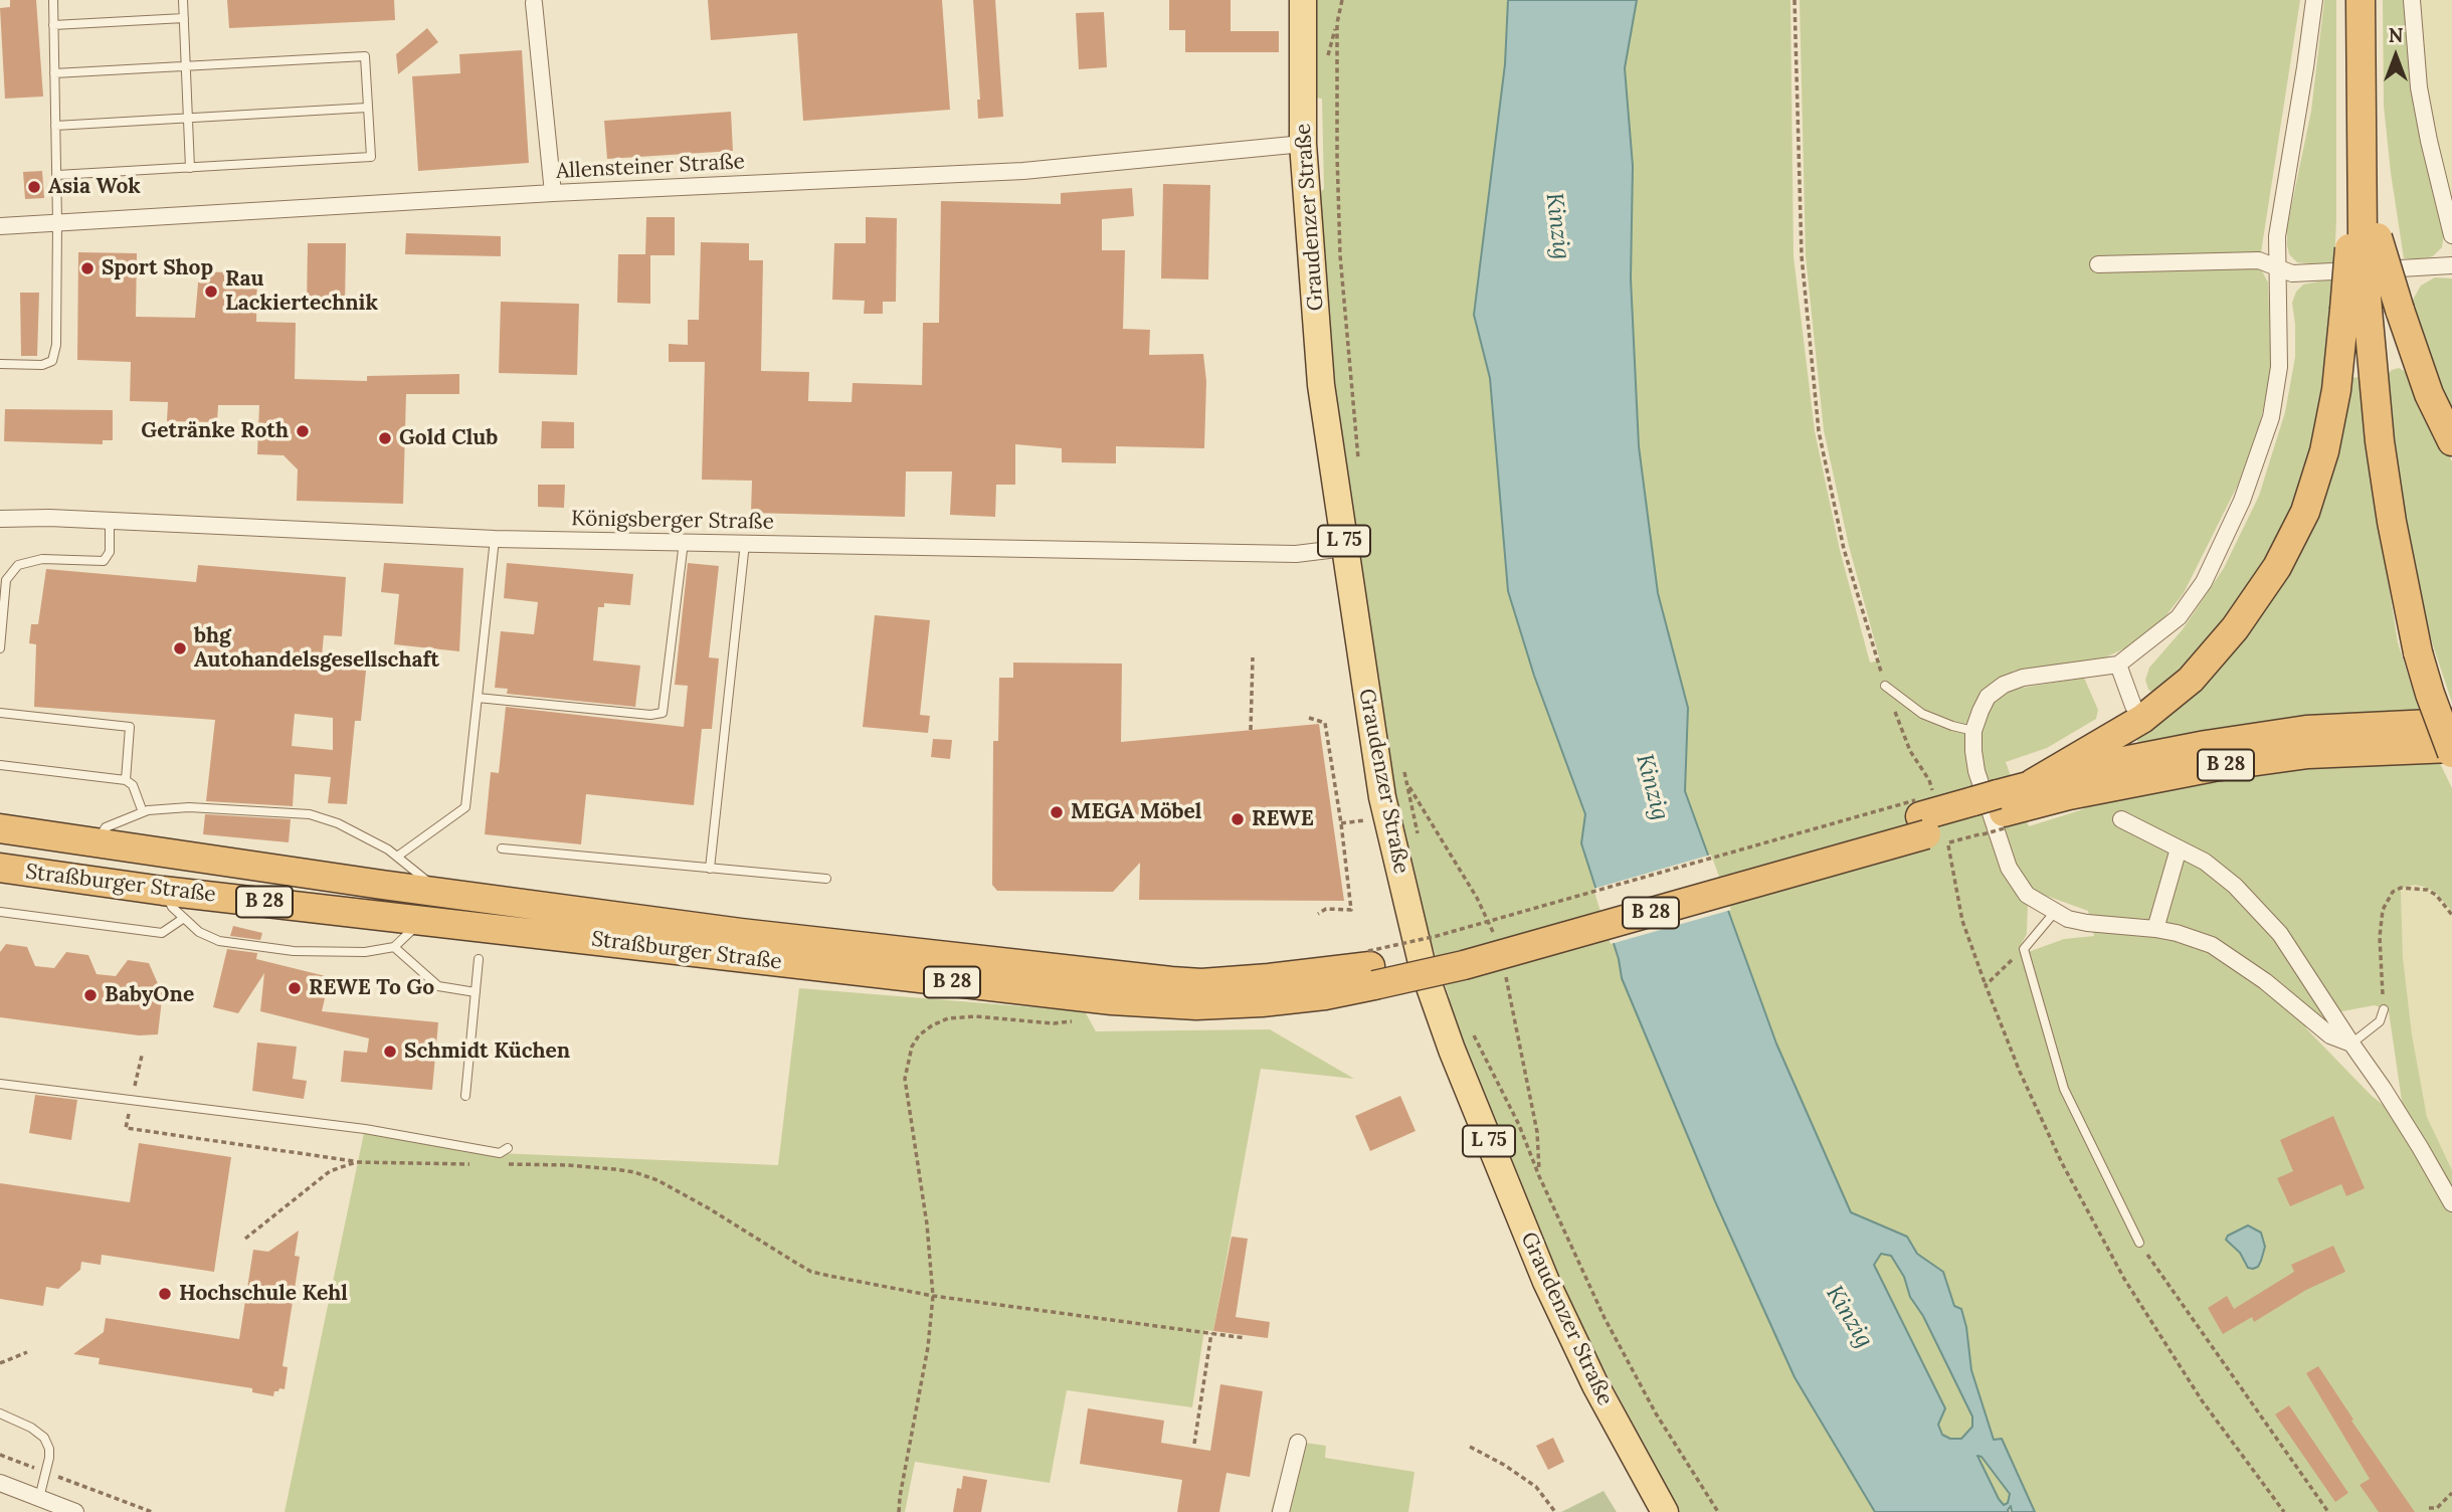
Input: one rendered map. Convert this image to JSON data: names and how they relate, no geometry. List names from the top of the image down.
{
  "streets": {
    "highway": ["B 28", "Straßburger Straße"],
    "main road": ["Graudenzer Straße", "L 75"],
    "street": ["Allensteiner Straße", "Königsberger Straße"]
  },
  "crossings": [
    ["Allensteiner Straße", "Graudenzer Straße"],
    ["Graudenzer Straße", "Königsberger Straße"],
    ["B 28", "Straßburger Straße"]
  ],
  "water": ["Kinzig"],
  "places": [
    "Asia Wok",
    "Sport Shop",
    "Rau Lackiertechnik",
    "Getränke Roth",
    "Gold Club",
    "bhg Autohandelsgesellschaft",
    "MEGA Möbel",
    "REWE",
    "REWE To Go",
    "BabyOne",
    "Schmidt Küchen",
    "Hochschule Kehl"
  ],
  "north": "top"
}
